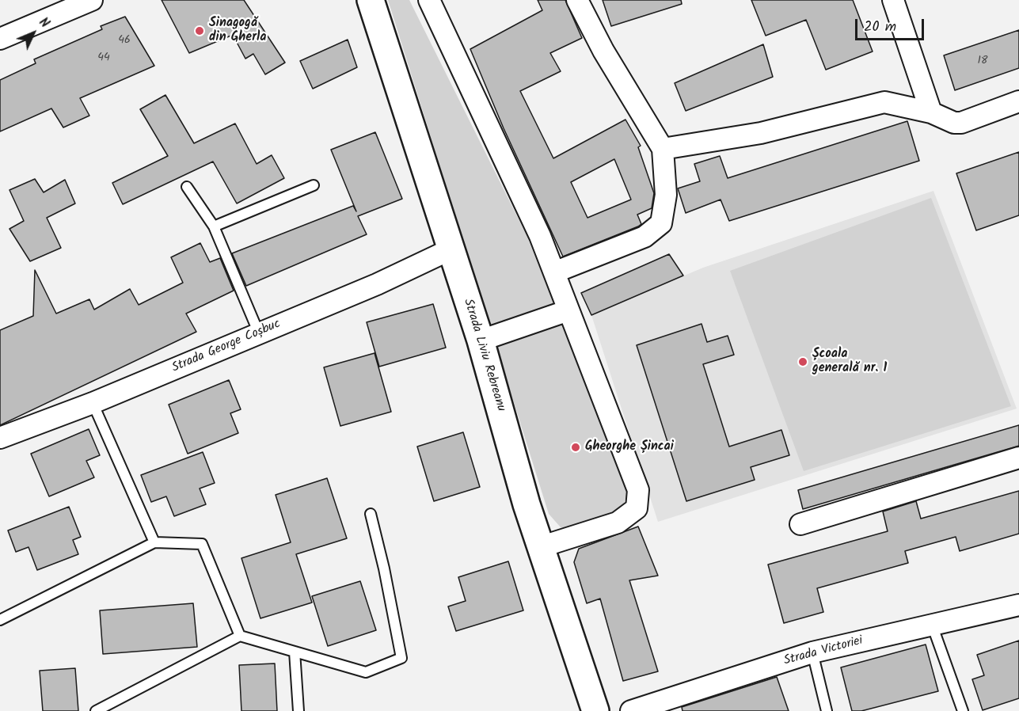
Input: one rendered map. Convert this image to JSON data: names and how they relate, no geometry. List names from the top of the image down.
{
  "streets": {
    "main road": ["Strada Liviu Rebreanu"],
    "street": ["Strada George Coșbuc", "Strada Victoriei"]
  },
  "crossings": [
    ["Strada George Coșbuc", "Strada Liviu Rebreanu"]
  ],
  "places": ["Sinagogă din Gherla", "Școala generală nr. 1", "Gheorghe Șincai"],
  "house_numbers": ["46", "44", "18"],
  "scale_bar": "20 m",
  "north": "top right"
}
